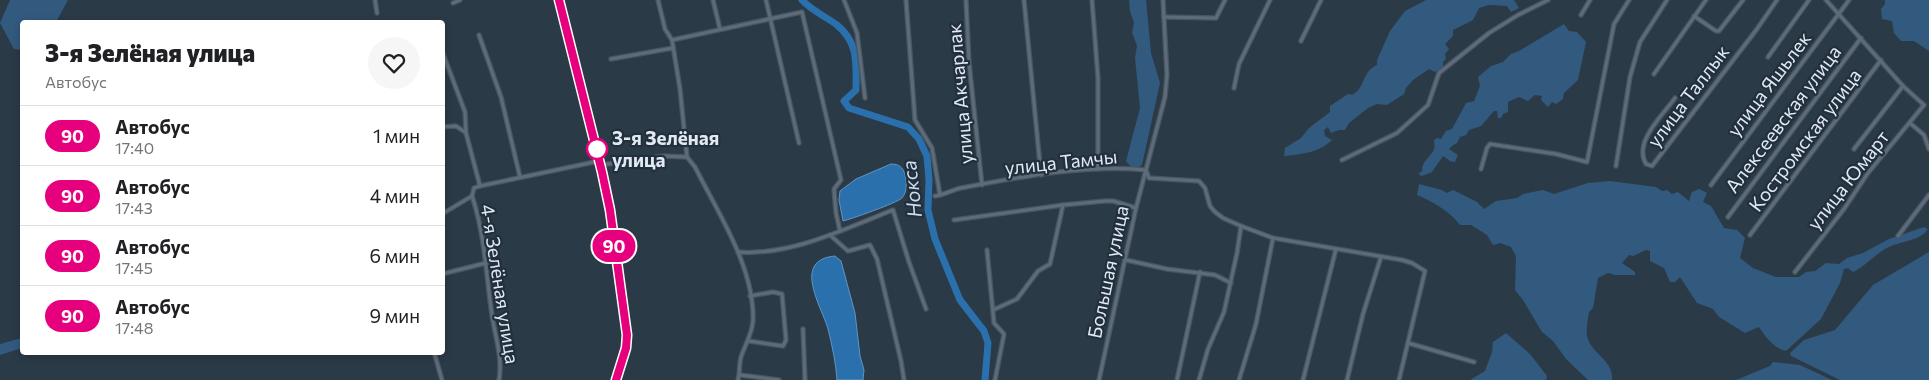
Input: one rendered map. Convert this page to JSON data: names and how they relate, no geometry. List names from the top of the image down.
{
  "streets": {
    "street": [
      "улица Яшьлек",
      "улица Акчарлак",
      "улица Таллык",
      "Алексеевская улица",
      "Костромская улица",
      "улица Тамчы",
      "улица Юмарт",
      "Большая улица",
      "4-я Зелёная улица"
    ]
  },
  "crossings": [
    ["улица Акчарлак", "улица Тамчы"],
    ["улица Тамчы", "Большая улица"]
  ],
  "water": ["Нокса"],
  "places": ["3-я Зелёная улица"],
  "lines": ["bus line 90"],
  "page": {
    "on_map": "90",
    "heading": ["3-я Зелёная улица", "Автобус"],
    "list": [
      {
        "mark": "90",
        "name": "Автобус",
        "note": "17:40",
        "value": "1 мин"
      },
      {
        "mark": "90",
        "name": "Автобус",
        "note": "17:43",
        "value": "4 мин"
      },
      {
        "mark": "90",
        "name": "Автобус",
        "note": "17:45",
        "value": "6 мин"
      },
      {
        "mark": "90",
        "name": "Автобус",
        "note": "17:48",
        "value": "9 мин"
      }
    ]
  }
}
